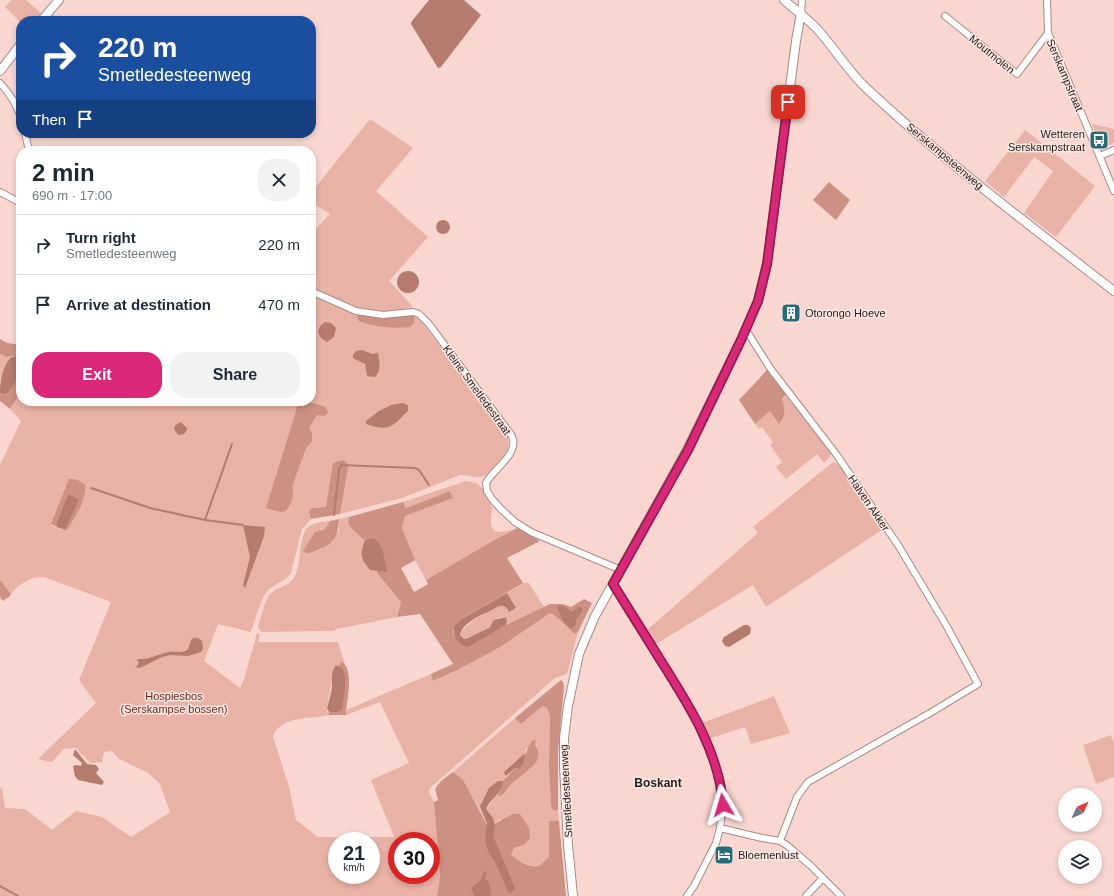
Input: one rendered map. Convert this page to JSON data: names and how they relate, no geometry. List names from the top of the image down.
{
  "streets": {
    "street": [
      "Moutmolen",
      "Serskampstraat",
      "Serskampsteenweg",
      "Kleine Smetledestraat",
      "Halven Akker",
      "Smetledesteenweg"
    ]
  },
  "crossings": [
    ["Moutmolen", "Serskampstraat"],
    ["Serskampsteenweg", "Smetledesteenweg"],
    ["Kleine Smetledestraat", "Smetledesteenweg"],
    ["Halven Akker", "Smetledesteenweg"]
  ],
  "districts": ["Boskant"],
  "parks": ["Hospiesbos (Serskampse bossen)"],
  "places": {
    "bus stop": ["Wetteren Serskampstraat"],
    "building": ["Otorongo Hoeve"],
    "hotel": ["Bloemenlust"]
  },
  "north": "top right",
  "page": {
    "turn": ["220 m", "Smetledesteenweg"],
    "then": "Then",
    "heading": ["2 min", "690 m · 17:00"],
    "list": [
      {
        "name": "Turn right",
        "note": "Smetledesteenweg",
        "value": "220 m"
      },
      {
        "name": "Arrive at destination",
        "value": "470 m"
      }
    ],
    "buttons": ["Exit", "Share"],
    "speed": "21 km/h",
    "limit": "30"
  }
}
